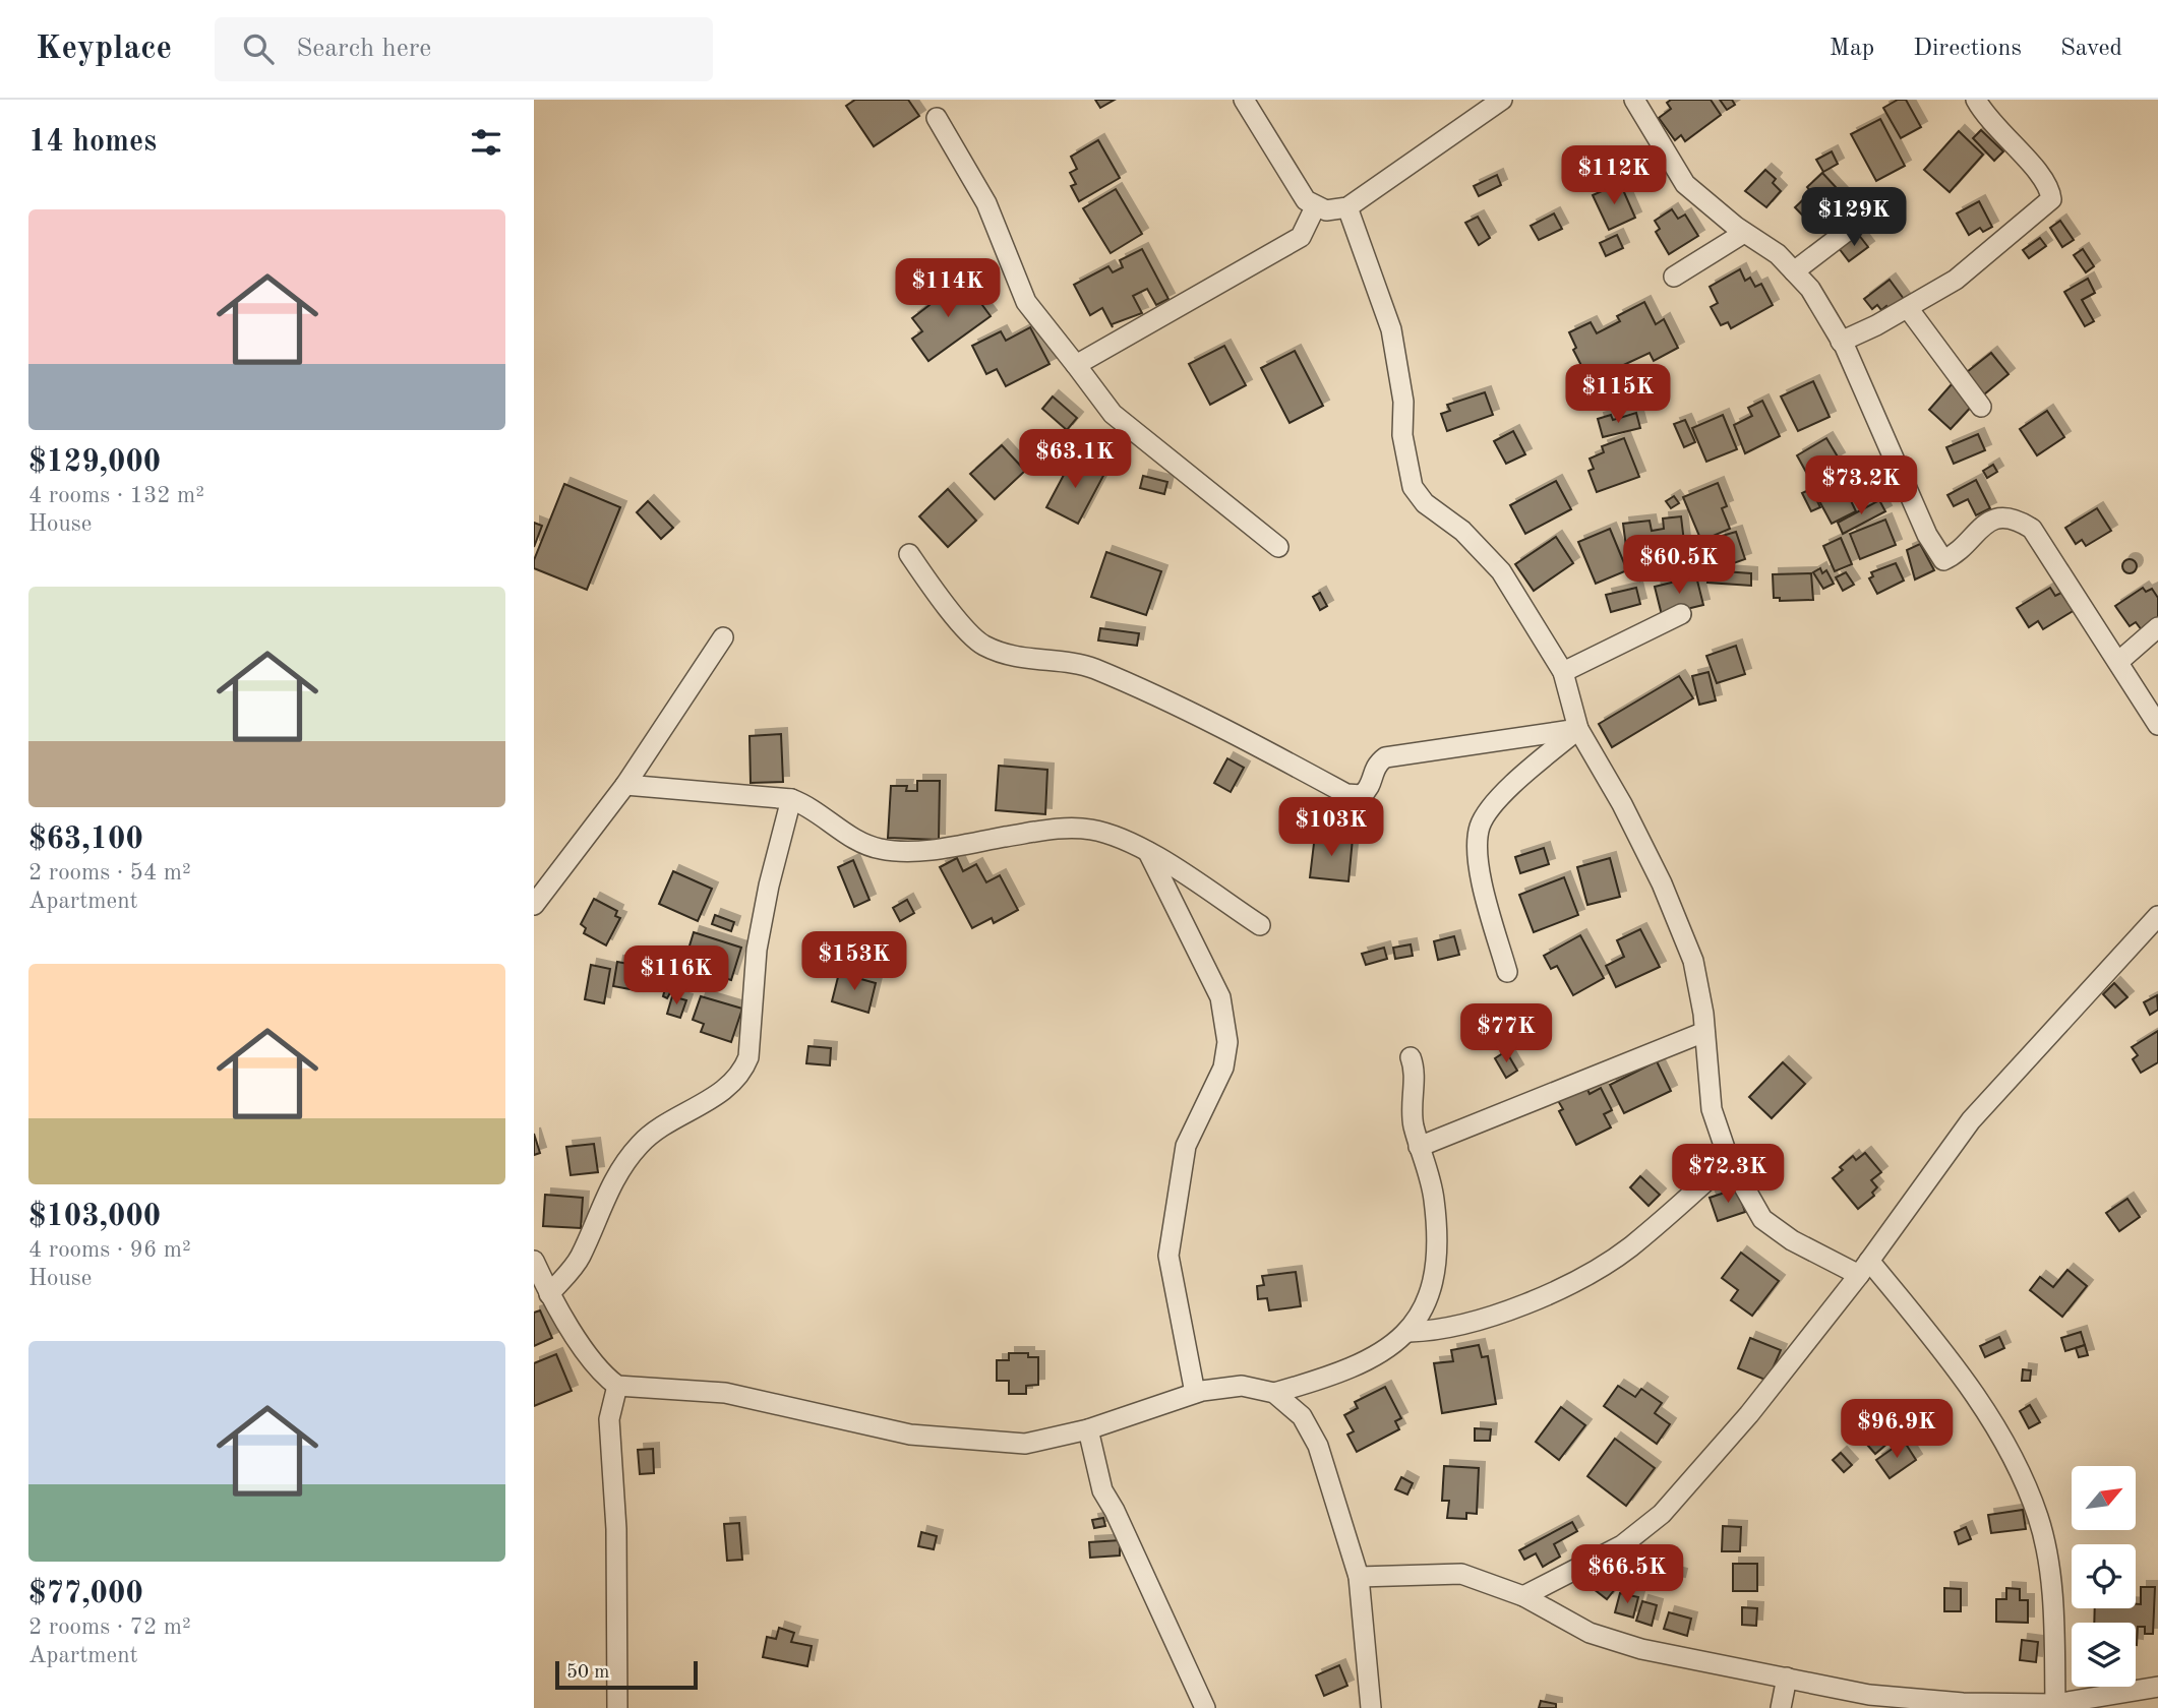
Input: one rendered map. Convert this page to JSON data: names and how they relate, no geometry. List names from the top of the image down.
{
  "scale_bar": "50 m",
  "north": "top right",
  "page": {
    "header": "Keyplace",
    "search": "Search here",
    "nav": ["Map", "Directions", "Saved"],
    "heading": "14 homes",
    "price": [
      "$112K",
      "$129K",
      "$114K",
      "$115K",
      "$63.1K",
      "$73.2K",
      "$60.5K",
      "$103K",
      "$153K",
      "$116K",
      "$77K",
      "$72.3K",
      "$96.9K",
      "$66.5K"
    ],
    "list": [
      {
        "name": "$129,000",
        "note": "4 rooms · 132 m² · House"
      },
      {
        "name": "$63,100",
        "note": "2 rooms · 54 m² · Apartment"
      },
      {
        "name": "$103,000",
        "note": "4 rooms · 96 m² · House"
      },
      {
        "name": "$77,000",
        "note": "2 rooms · 72 m² · Apartment"
      }
    ],
    "scale": "50 m"
  }
}
